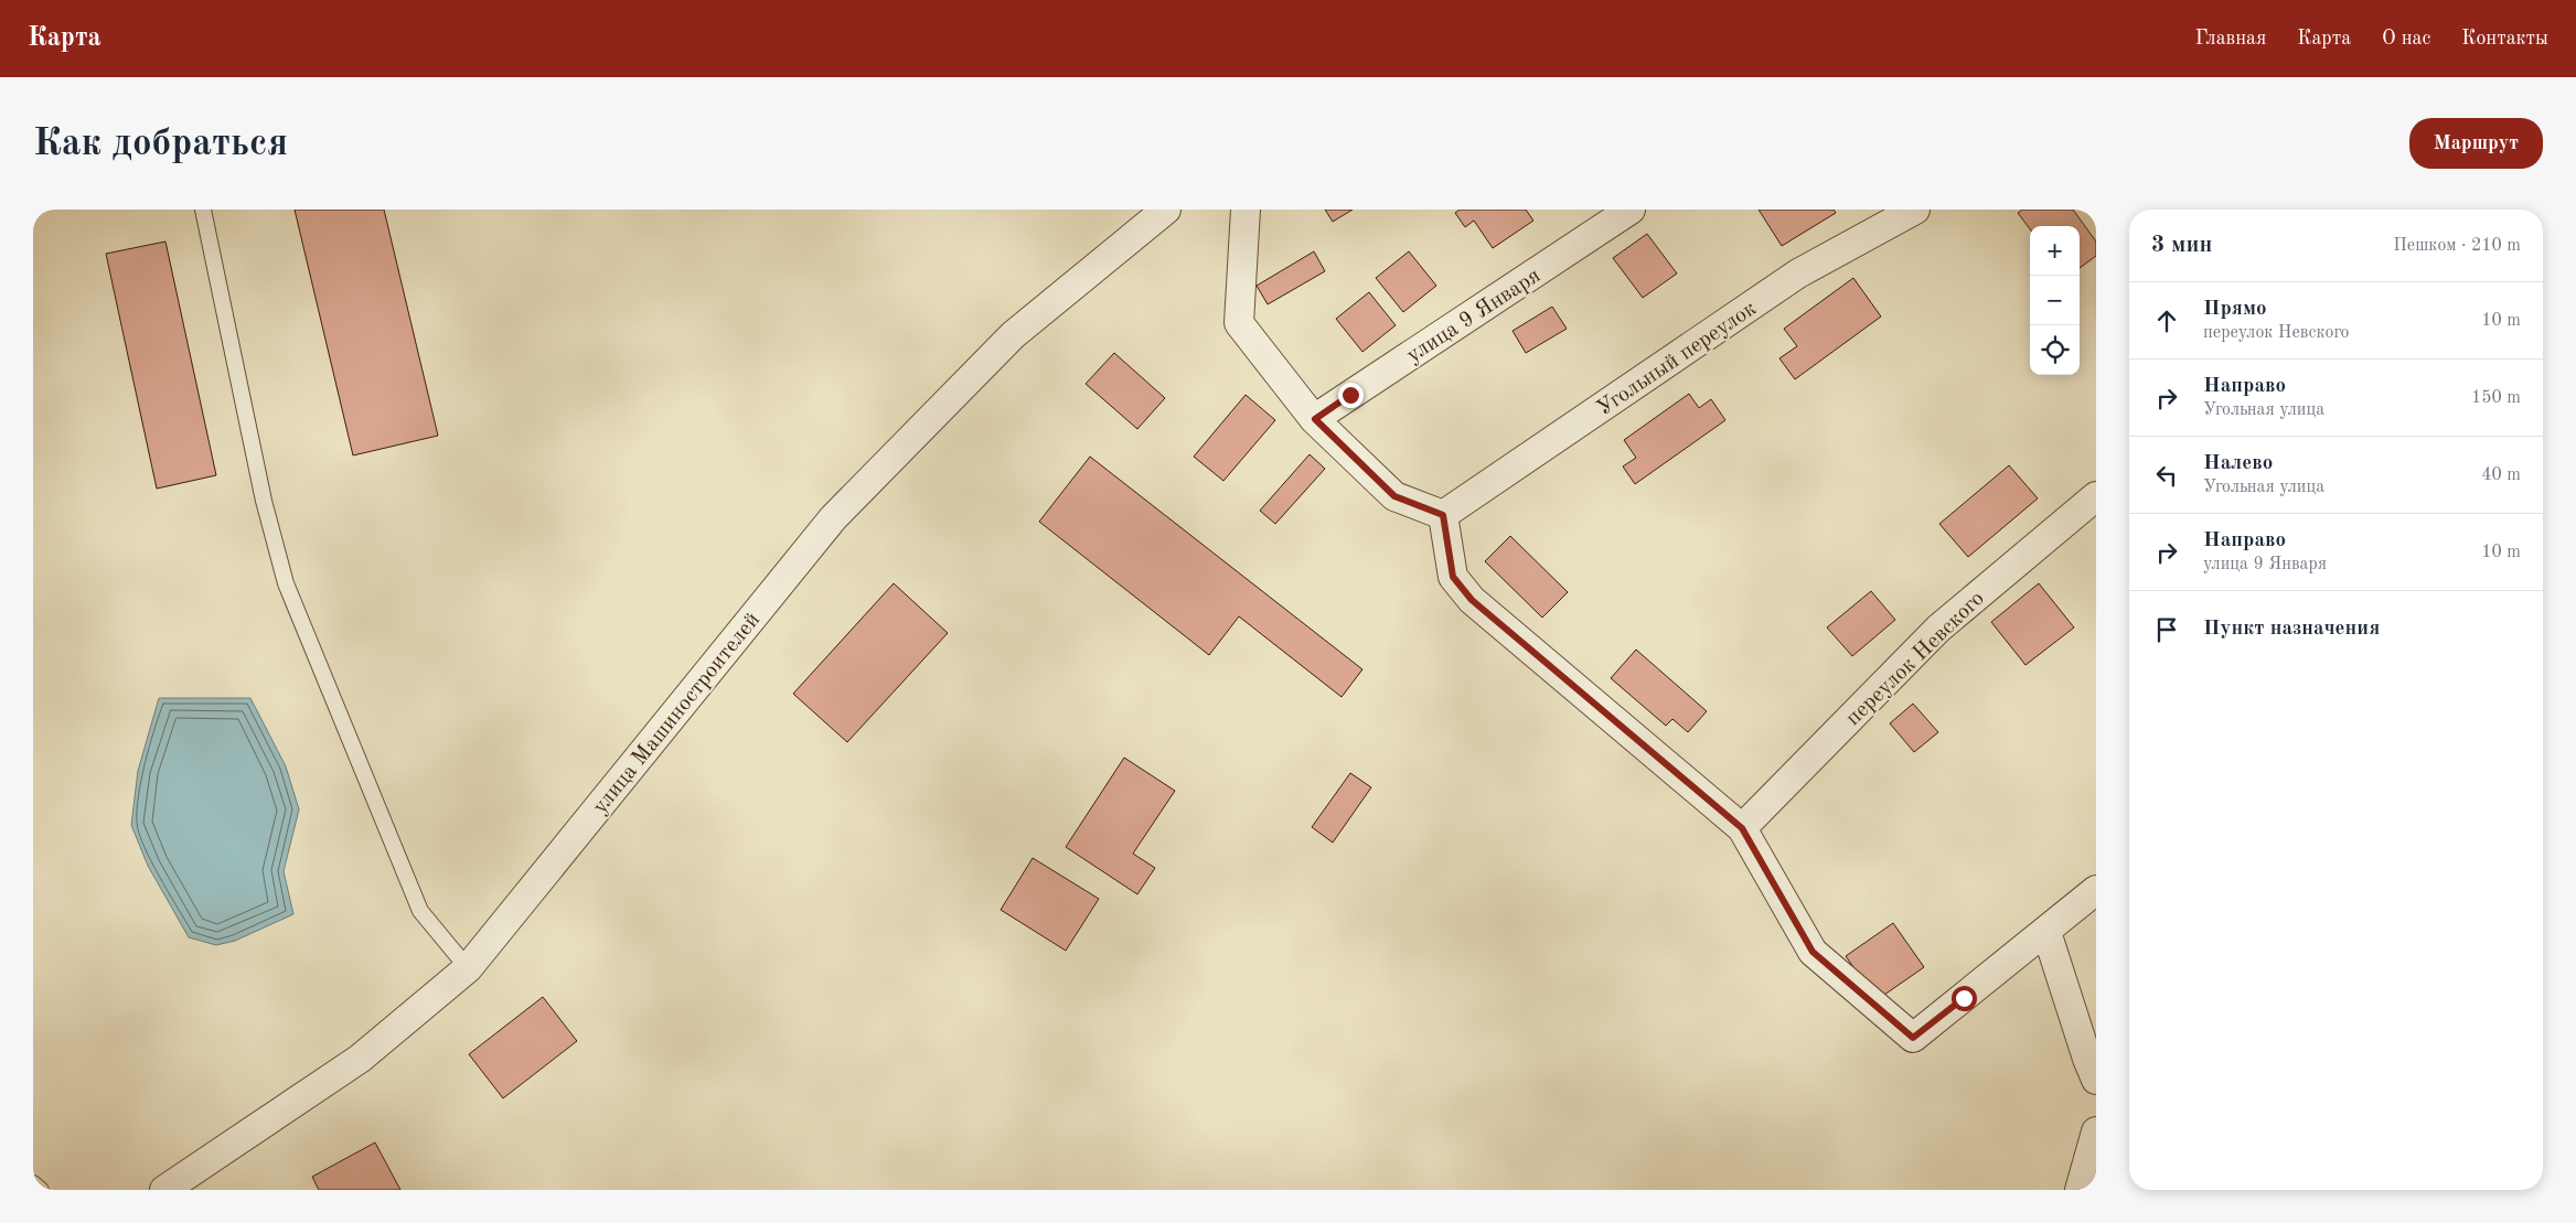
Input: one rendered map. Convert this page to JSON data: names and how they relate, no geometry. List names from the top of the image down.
{
  "streets": {
    "street": [
      "улица 9 Января",
      "Угольный переулок",
      "переулок Невского",
      "улица Машиностроителей"
    ]
  },
  "page": {
    "header": "Карта",
    "nav": [
      "Главная",
      "Карта",
      "О нас",
      "Контакты"
    ],
    "buttons": "Маршрут",
    "title": "Как добраться",
    "heading": ["3 мин", "Пешком · 210 m"],
    "map_buttons": ["+", "−"],
    "list": [
      ["Прямо", "переулок Невского", "10 m"],
      ["Направо", "Угольная улица", "150 m"],
      ["Налево", "Угольная улица", "40 m"],
      ["Направо", "улица 9 Января", "10 m"],
      "Пункт назначения"
    ]
  }
}
